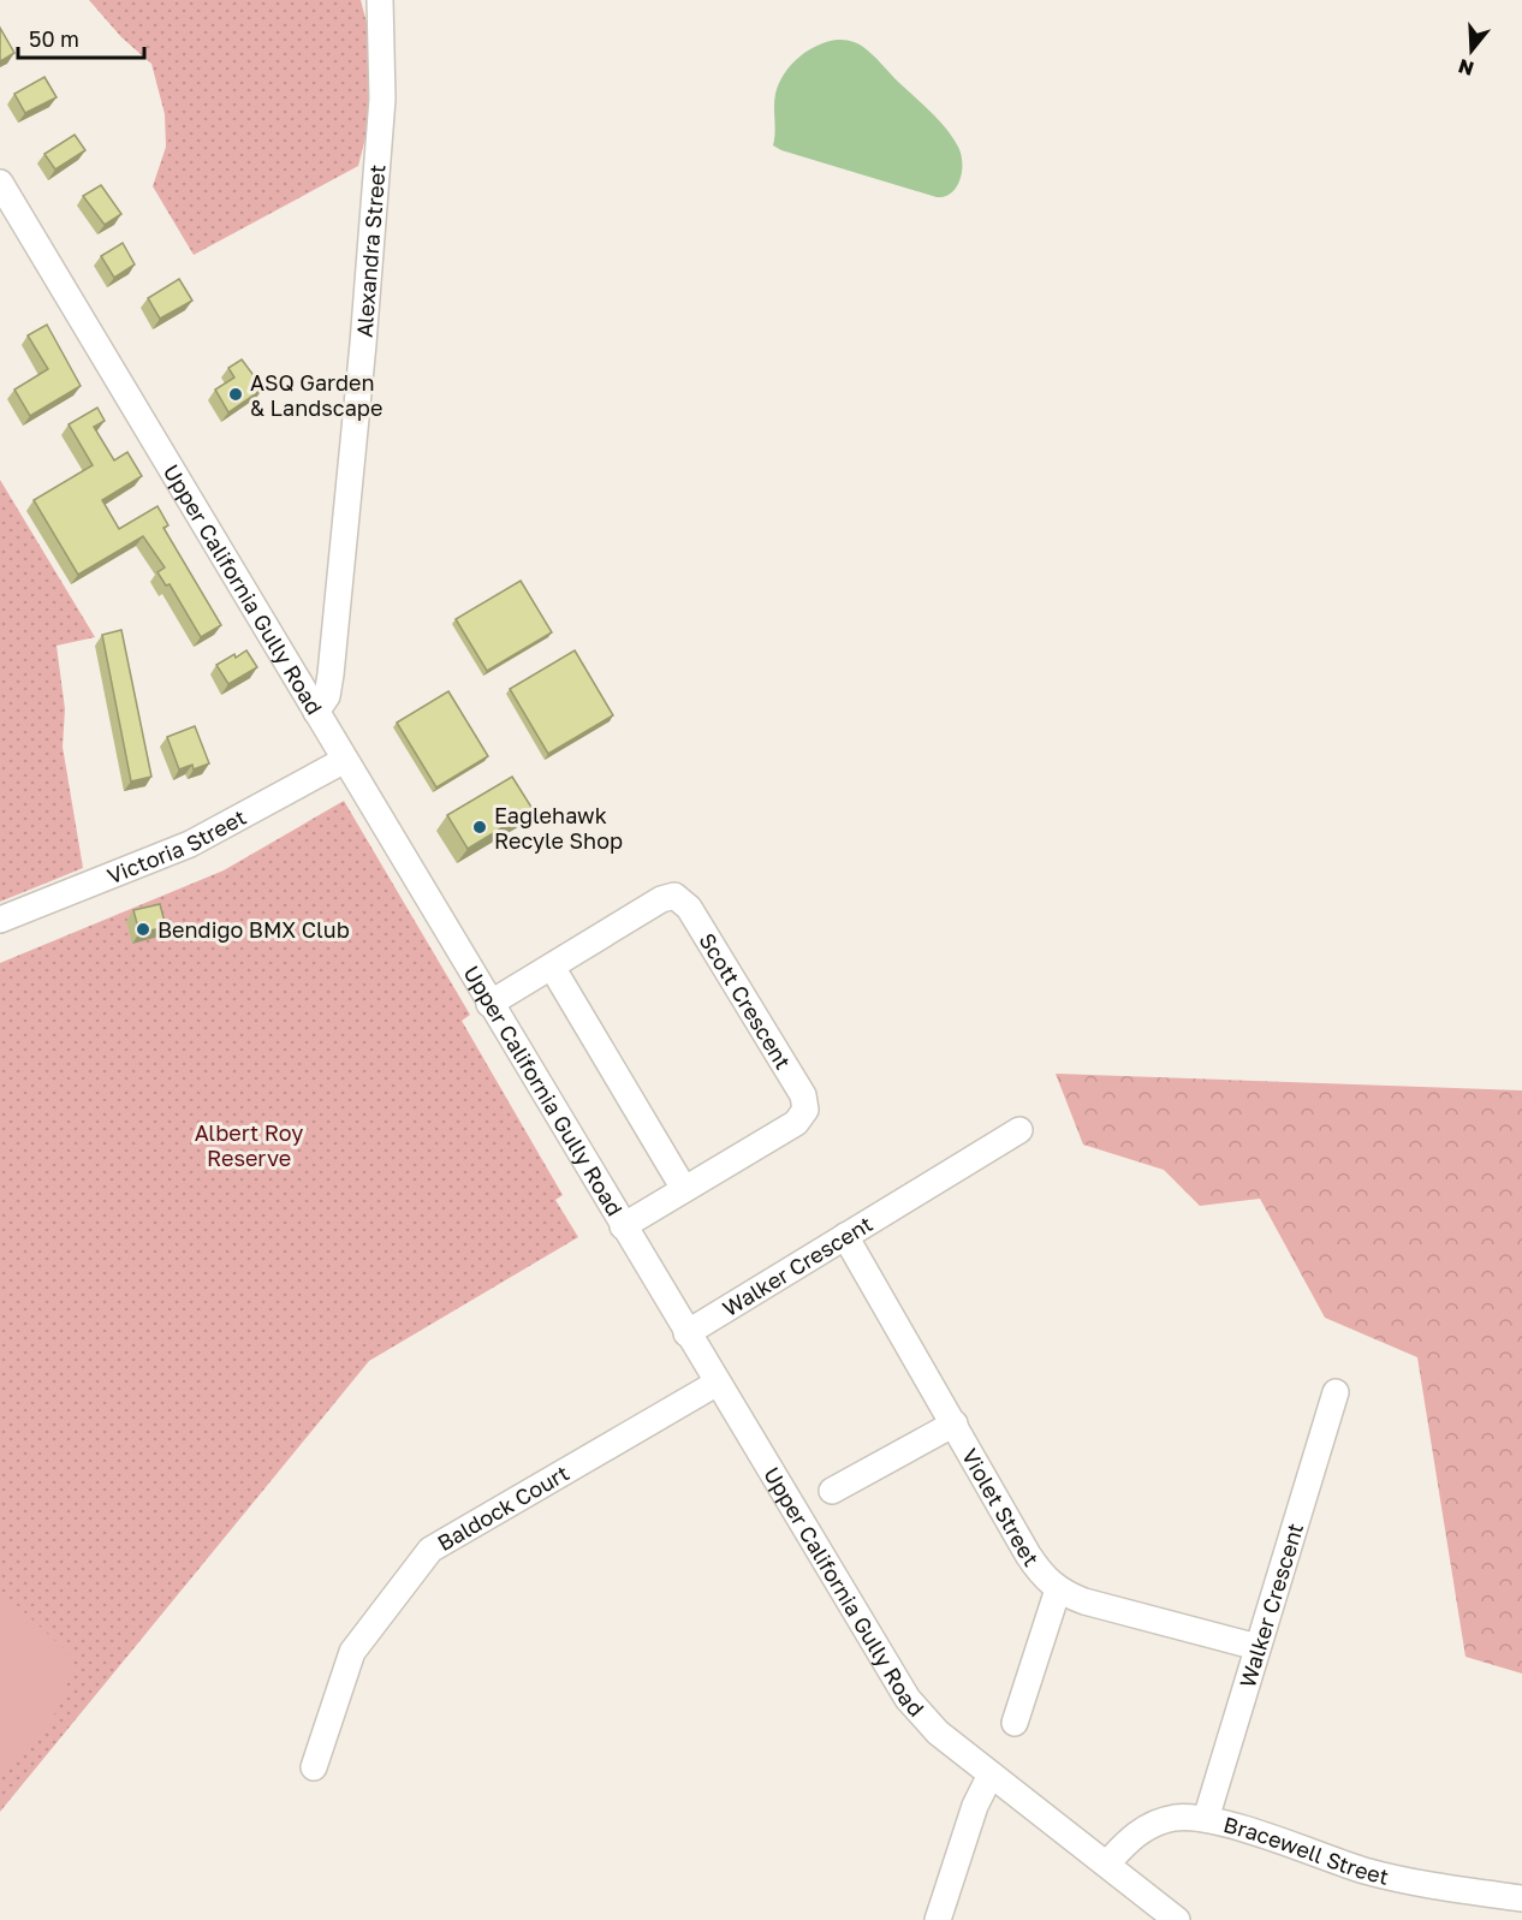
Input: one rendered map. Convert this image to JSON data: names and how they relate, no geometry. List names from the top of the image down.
{
  "streets": {
    "street": [
      "Alexandra Street",
      "Upper California Gully Road",
      "Victoria Street",
      "Scott Crescent",
      "Walker Crescent",
      "Violet Street",
      "Baldock Court",
      "Bracewell Street"
    ]
  },
  "crossings": [
    ["Alexandra Street", "Upper California Gully Road"],
    ["Upper California Gully Road", "Victoria Street"],
    ["Upper California Gully Road", "Scott Crescent"],
    ["Upper California Gully Road", "Walker Crescent"],
    ["Upper California Gully Road", "Baldock Court"],
    ["Upper California Gully Road", "Bracewell Street"],
    ["Walker Crescent", "Violet Street"],
    ["Walker Crescent", "Bracewell Street"]
  ],
  "parks": ["Albert Roy Reserve"],
  "places": ["ASQ Garden & Landscape", "Eaglehawk Recyle Shop", "Bendigo BMX Club"],
  "scale_bar": "50 m",
  "north": "bottom"
}
